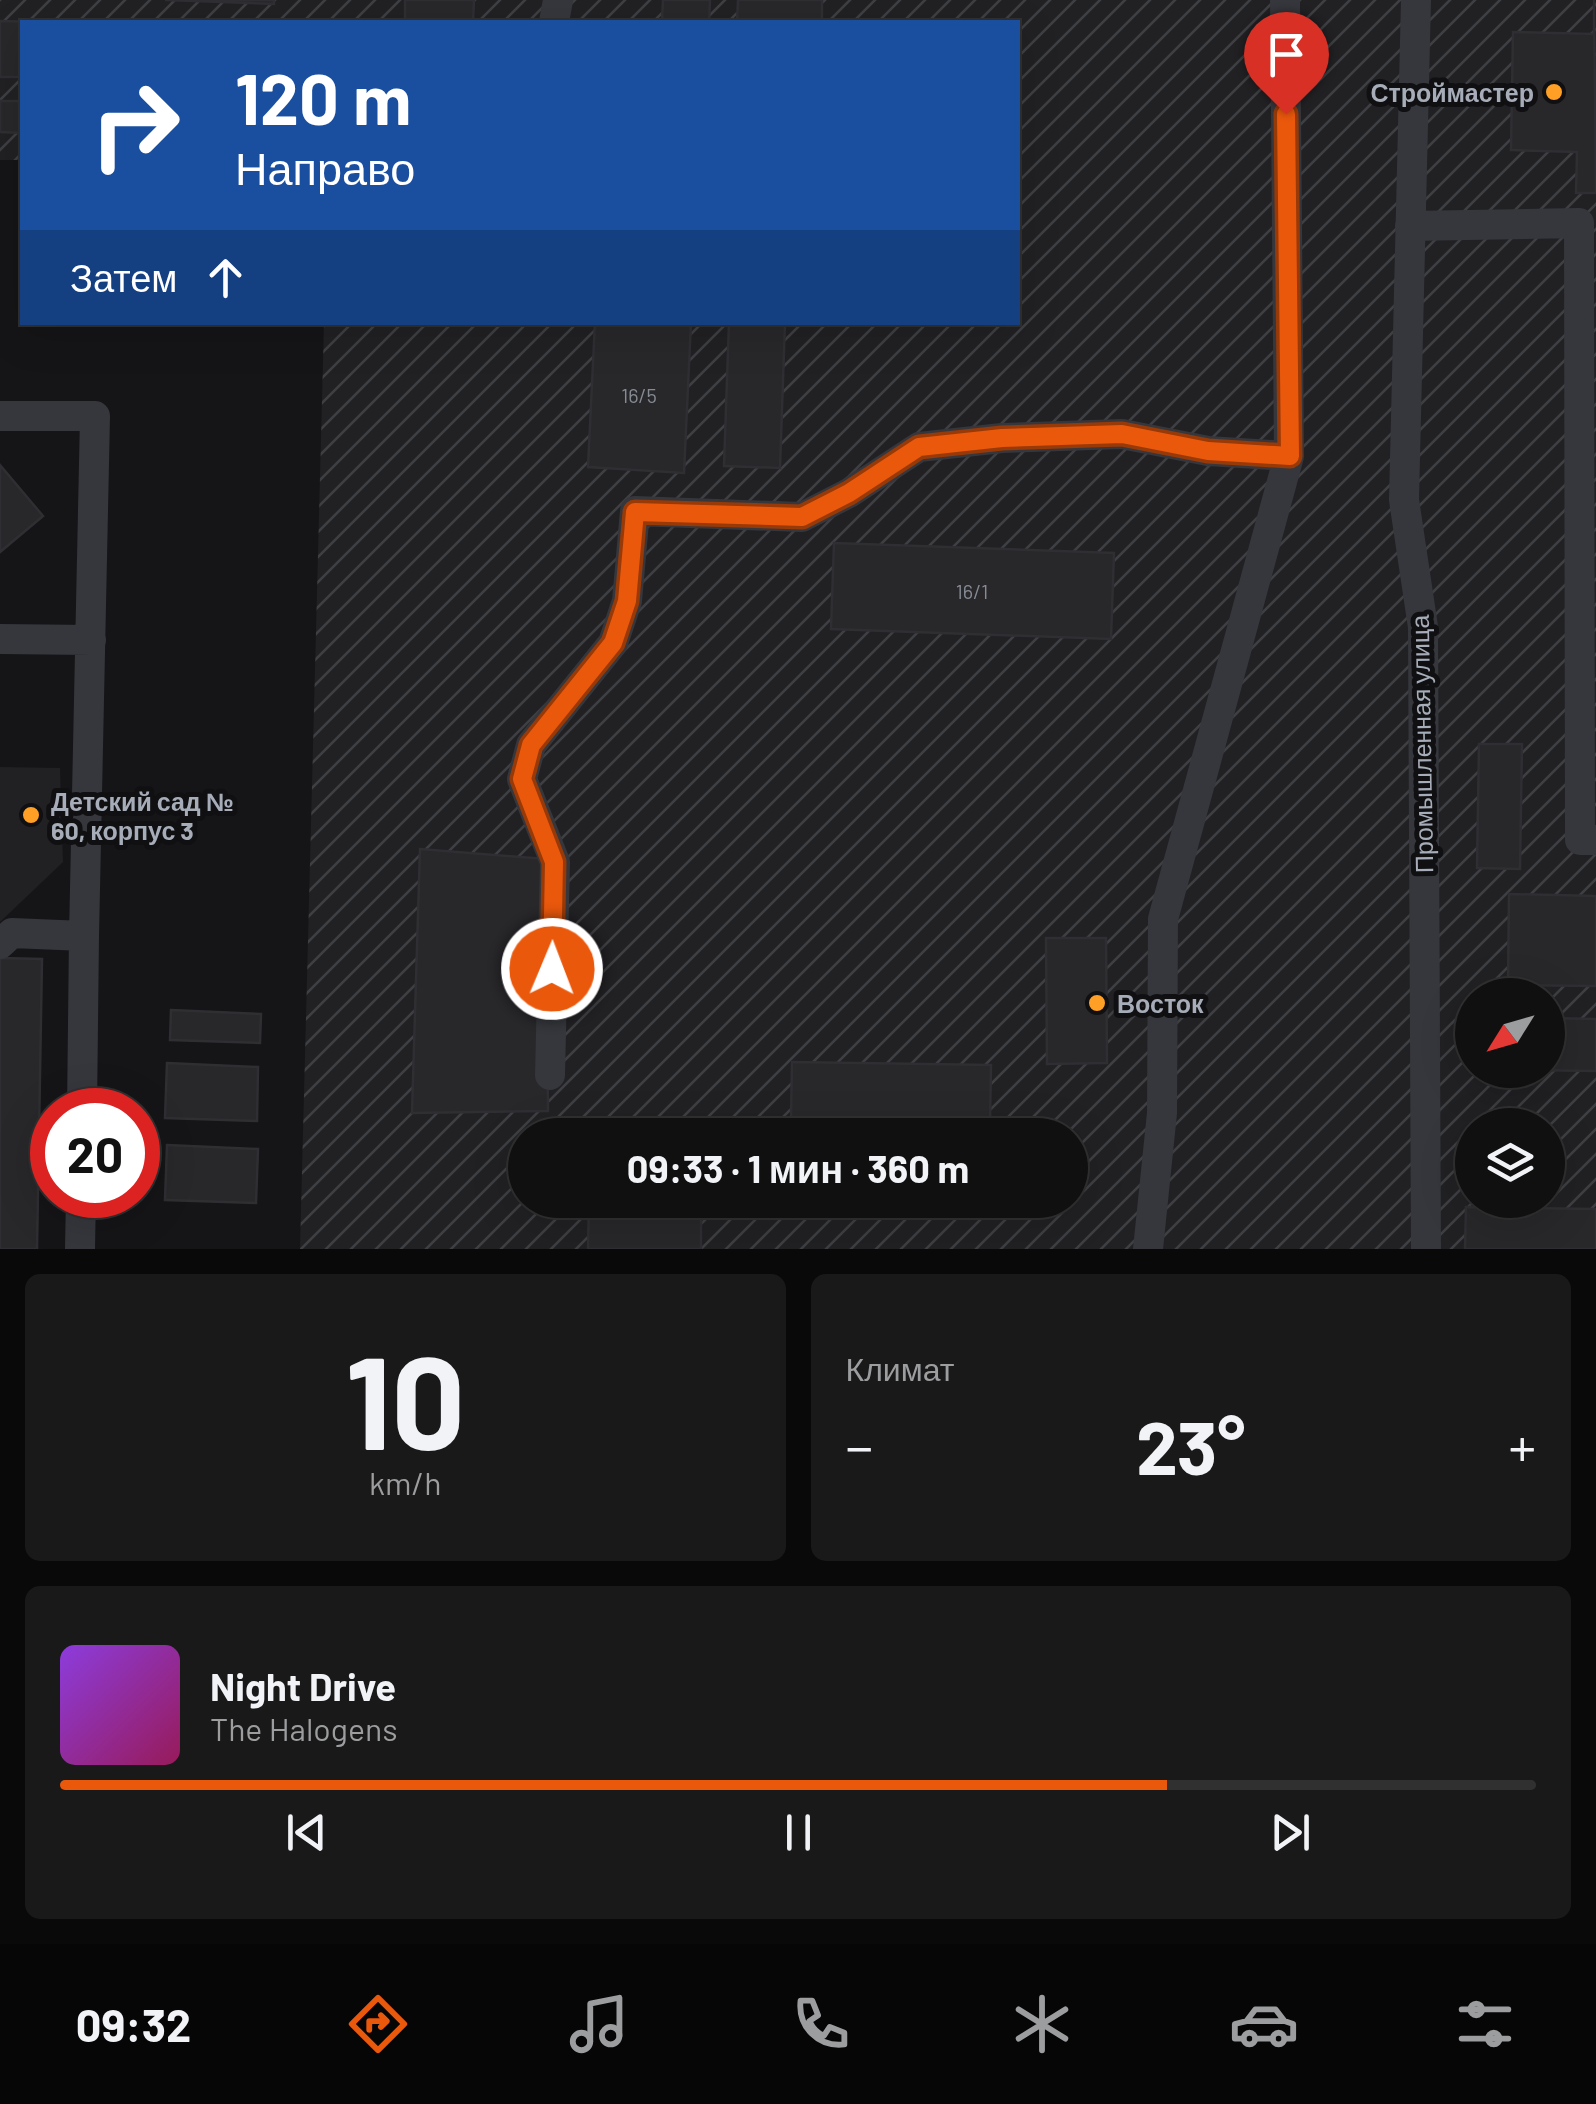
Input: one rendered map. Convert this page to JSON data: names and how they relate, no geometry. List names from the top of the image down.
{
  "streets": {
    "street": ["Промышленная улица"]
  },
  "places": ["Строймастер", "Детский сад № 60, корпус 3", "Восток"],
  "house_numbers": ["16/5", "16/1"],
  "north": "bottom left",
  "page": {
    "turn": ["120 m", "Направо"],
    "then": "Затем",
    "limit": "20",
    "trip": "09:33 · 1 мин · 360 m",
    "tile": [
      ["10", "km/h"],
      "Климат"
    ],
    "heat": ["−", "23°", "+"],
    "song": ["Night Drive", "The Halogens"],
    "tabs": "09:32"
  }
}
